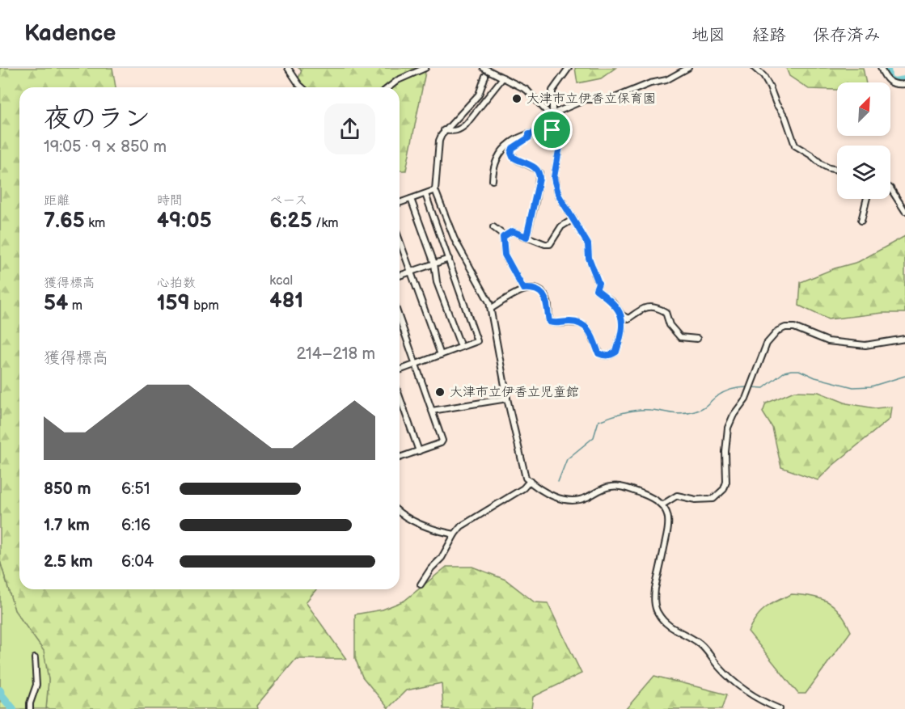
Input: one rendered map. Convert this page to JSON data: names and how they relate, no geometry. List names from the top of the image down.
{
  "places": ["大津市立伊香立保育園", "大津市立伊香立児童館"],
  "north": "top right",
  "page": {
    "header": "Kadence",
    "nav": ["地図", "経路", "保存済み"],
    "heading": ["夜のラン", "19:05 · 9 × 850 m"],
    "stats": [
      ["距離", "7.65 km"],
      ["時間", "49:05"],
      ["ペース", "6:25 /km"],
      ["獲得標高", "54 m"],
      ["心拍数", "159 bpm"],
      ["kcal", "481"]
    ],
    "chart": ["獲得標高", "214–218 m"],
    "list": [
      {
        "name": "850 m",
        "note": "6:51"
      },
      {
        "name": "1.7 km",
        "note": "6:16"
      },
      {
        "name": "2.5 km",
        "note": "6:04"
      }
    ]
  }
}
